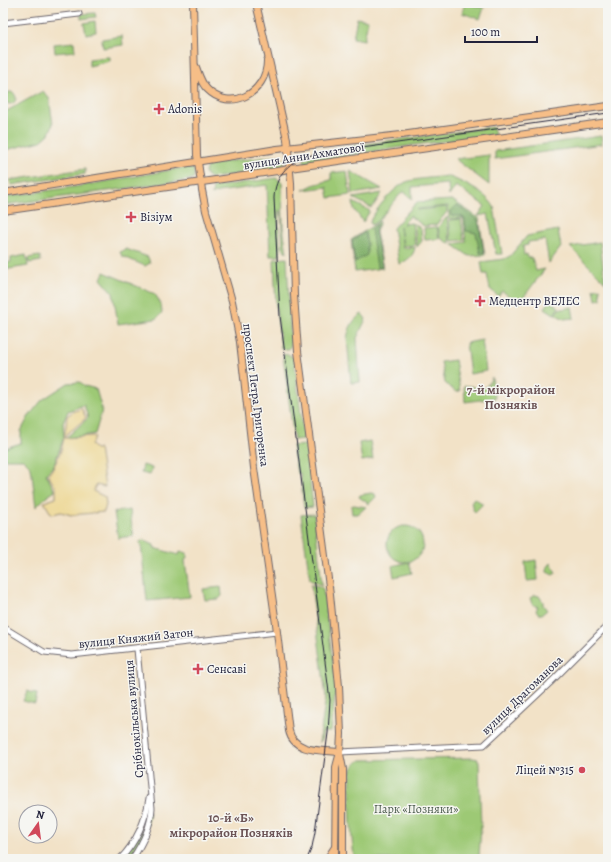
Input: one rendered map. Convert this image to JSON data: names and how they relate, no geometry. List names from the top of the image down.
{
  "streets": {
    "main road": ["вулиця Анни Ахматової", "проспект Петра Григоренка"],
    "street": ["вулиця Княжий Затон", "вулиця Драгоманова", "Срібнокільська вулиця"]
  },
  "crossings": [
    ["вулиця Анни Ахматової", "проспект Петра Григоренка"],
    ["проспект Петра Григоренка", "вулиця Княжий Затон"],
    ["проспект Петра Григоренка", "вулиця Драгоманова"],
    ["вулиця Княжий Затон", "Срібнокільська вулиця"]
  ],
  "districts": ["7-й мікрорайон Позняків", "10-й «Б» мікрорайон Позняків"],
  "parks": ["Парк «Позняки»"],
  "places": {
    "health": [
      "Adonis",
      "Візіум",
      "Медцентр ВЕЛЕС",
      "Сенсаві"
    ],
    "other": ["Ліцей №315"]
  },
  "scale_bar": "100 m",
  "north": "top"
}
